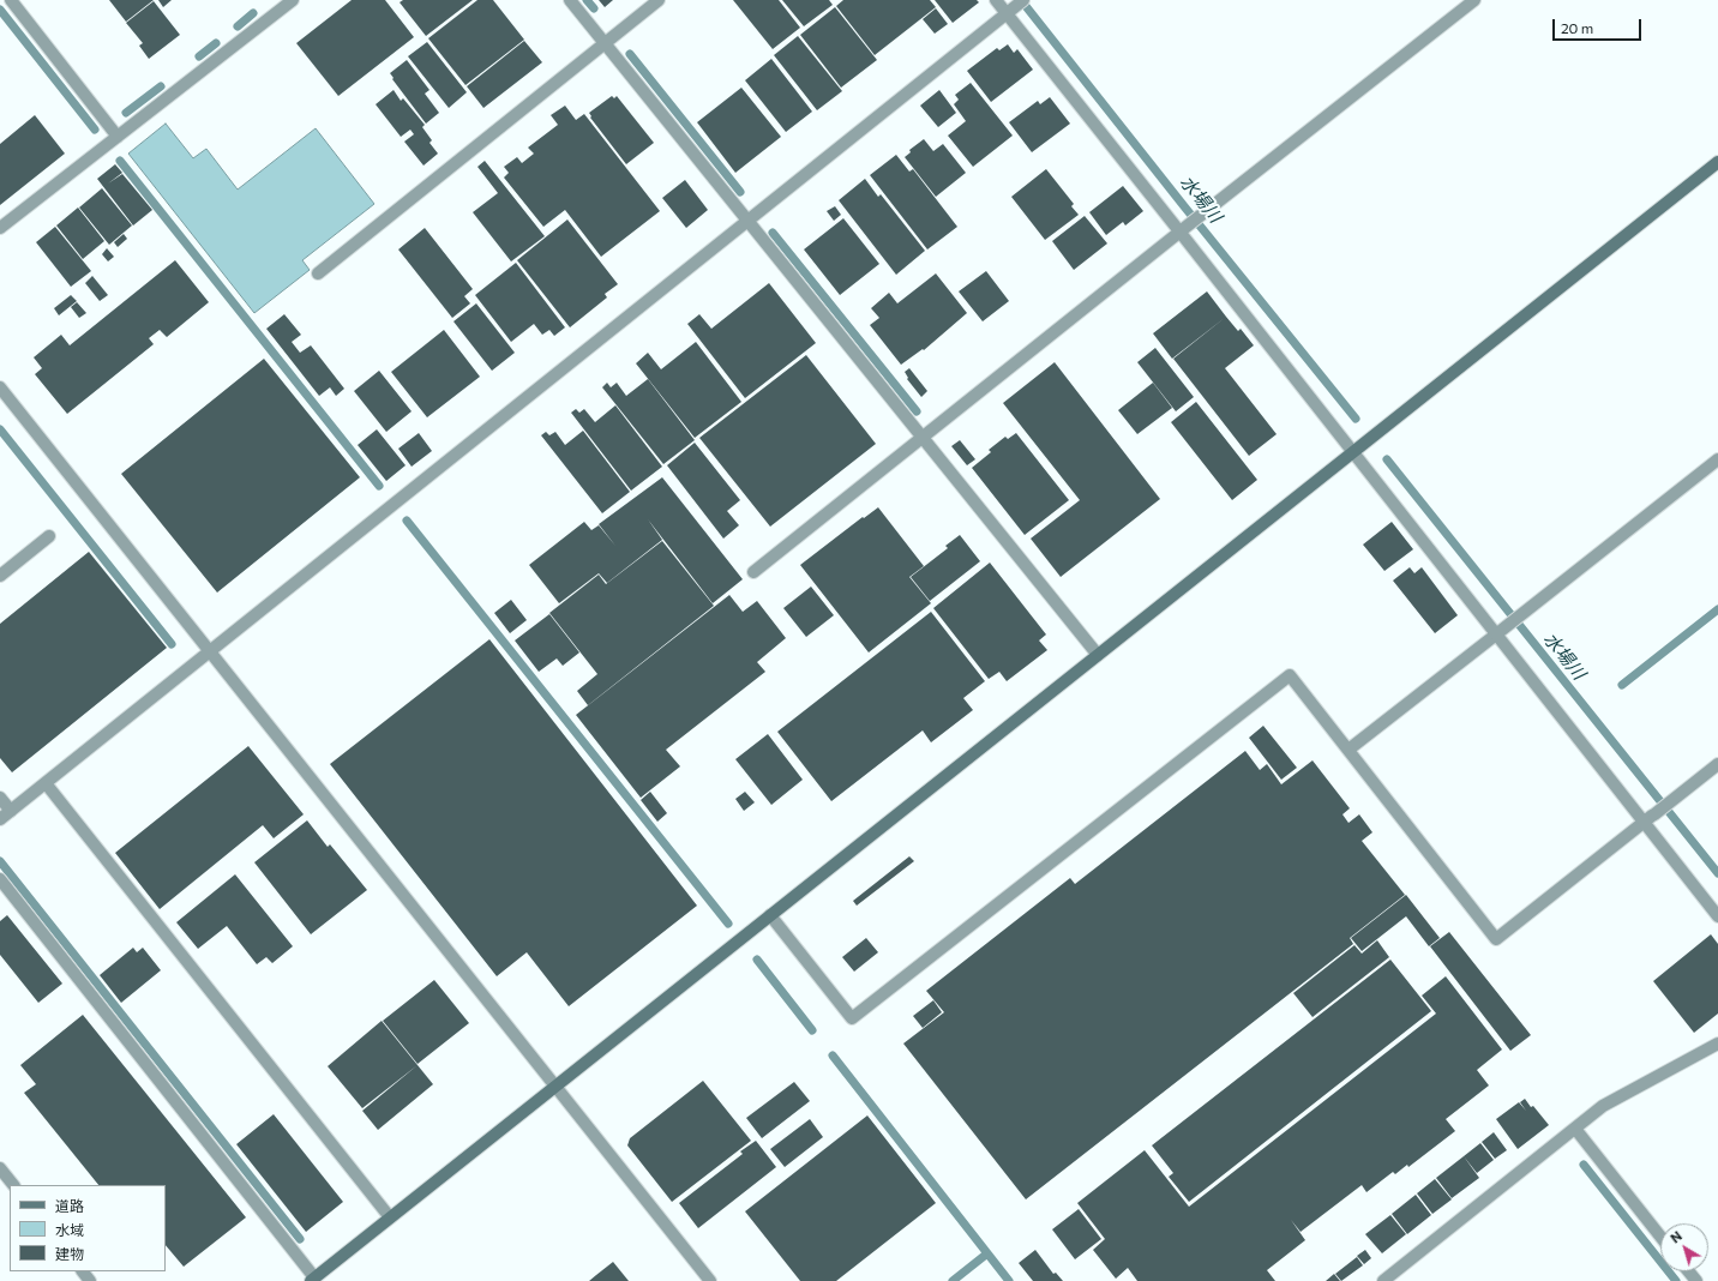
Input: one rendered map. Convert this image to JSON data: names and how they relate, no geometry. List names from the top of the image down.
{
  "water": ["水場川"],
  "legend": ["道路", "水域", "建物"],
  "scale_bar": "20 m",
  "north": "top left"
}
